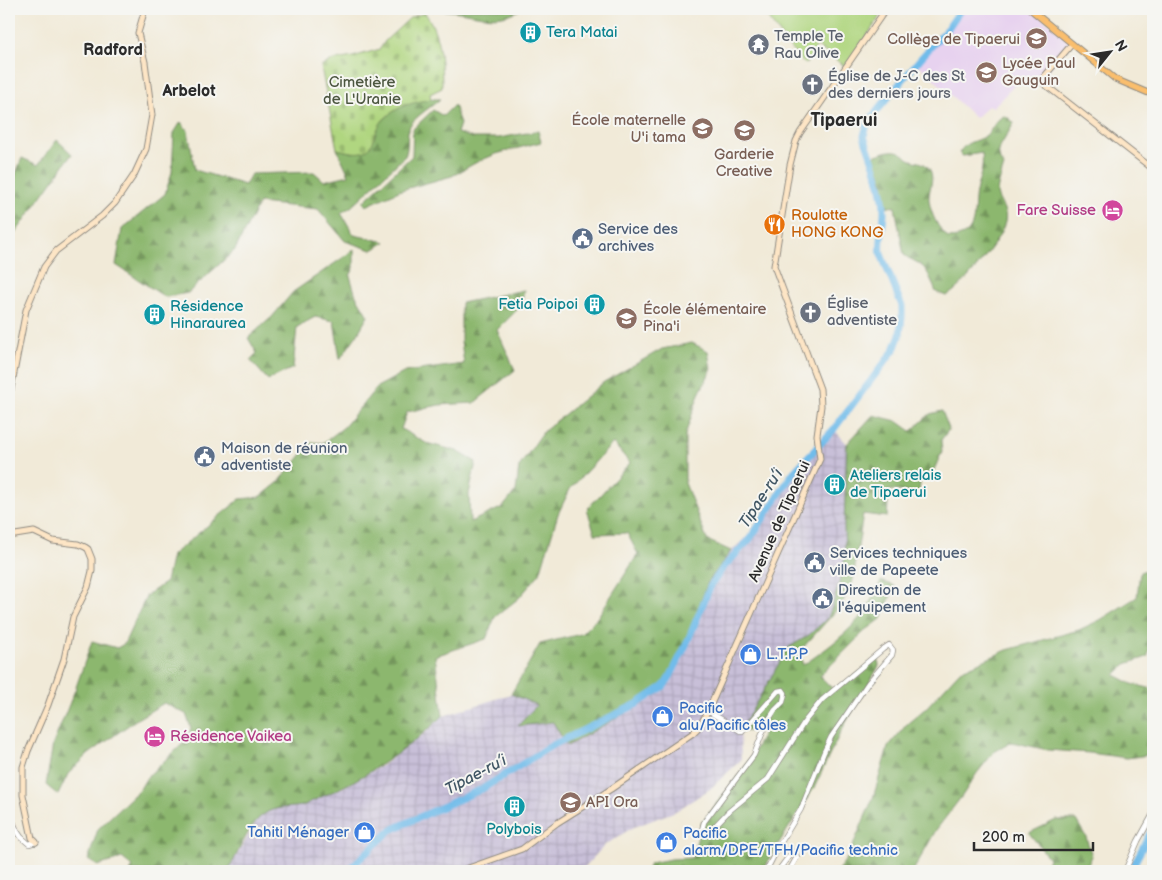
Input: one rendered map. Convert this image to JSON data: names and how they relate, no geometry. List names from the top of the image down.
{
  "streets": {
    "main road": ["Avenue de Tipaerui"]
  },
  "districts": ["Radford", "Arbelot", "Tipaerui"],
  "water": ["Tipae-ru’i"],
  "parks": ["Cimetière de L'Uranie"],
  "places": {
    "building": [
      "Tera Matai",
      "Fetia Poipoi",
      "Résidence Hinaraurea",
      "Ateliers relais de Tipaerui",
      "Polybois"
    ],
    "school or university": [
      "Collège de Tipaerui",
      "Lycée Paul Gauguin",
      "École maternelle U'i tama",
      "Garderie Creative",
      "École élémentaire Pina'i",
      "API Ora"
    ],
    "temple": ["Temple Te Rau Olive"],
    "church": ["Église de J-C des St des derniers jours", "Église adventiste"],
    "hotel": ["Fare Suisse", "Résidence Vaikea"],
    "restaurant": ["Roulotte HONG KONG"],
    "public building": [
      "Service des archives",
      "Maison de réunion adventiste",
      "Services techniques ville de Papeete",
      "Direction de l'équipement"
    ],
    "shop": [
      "L.T.P.P",
      "Pacific alu/Pacific tôles",
      "Tahiti Ménager",
      "Pacific alarm/DPE/TFH/Pacific technic"
    ]
  },
  "scale_bar": "200 m",
  "north": "top right"
}
